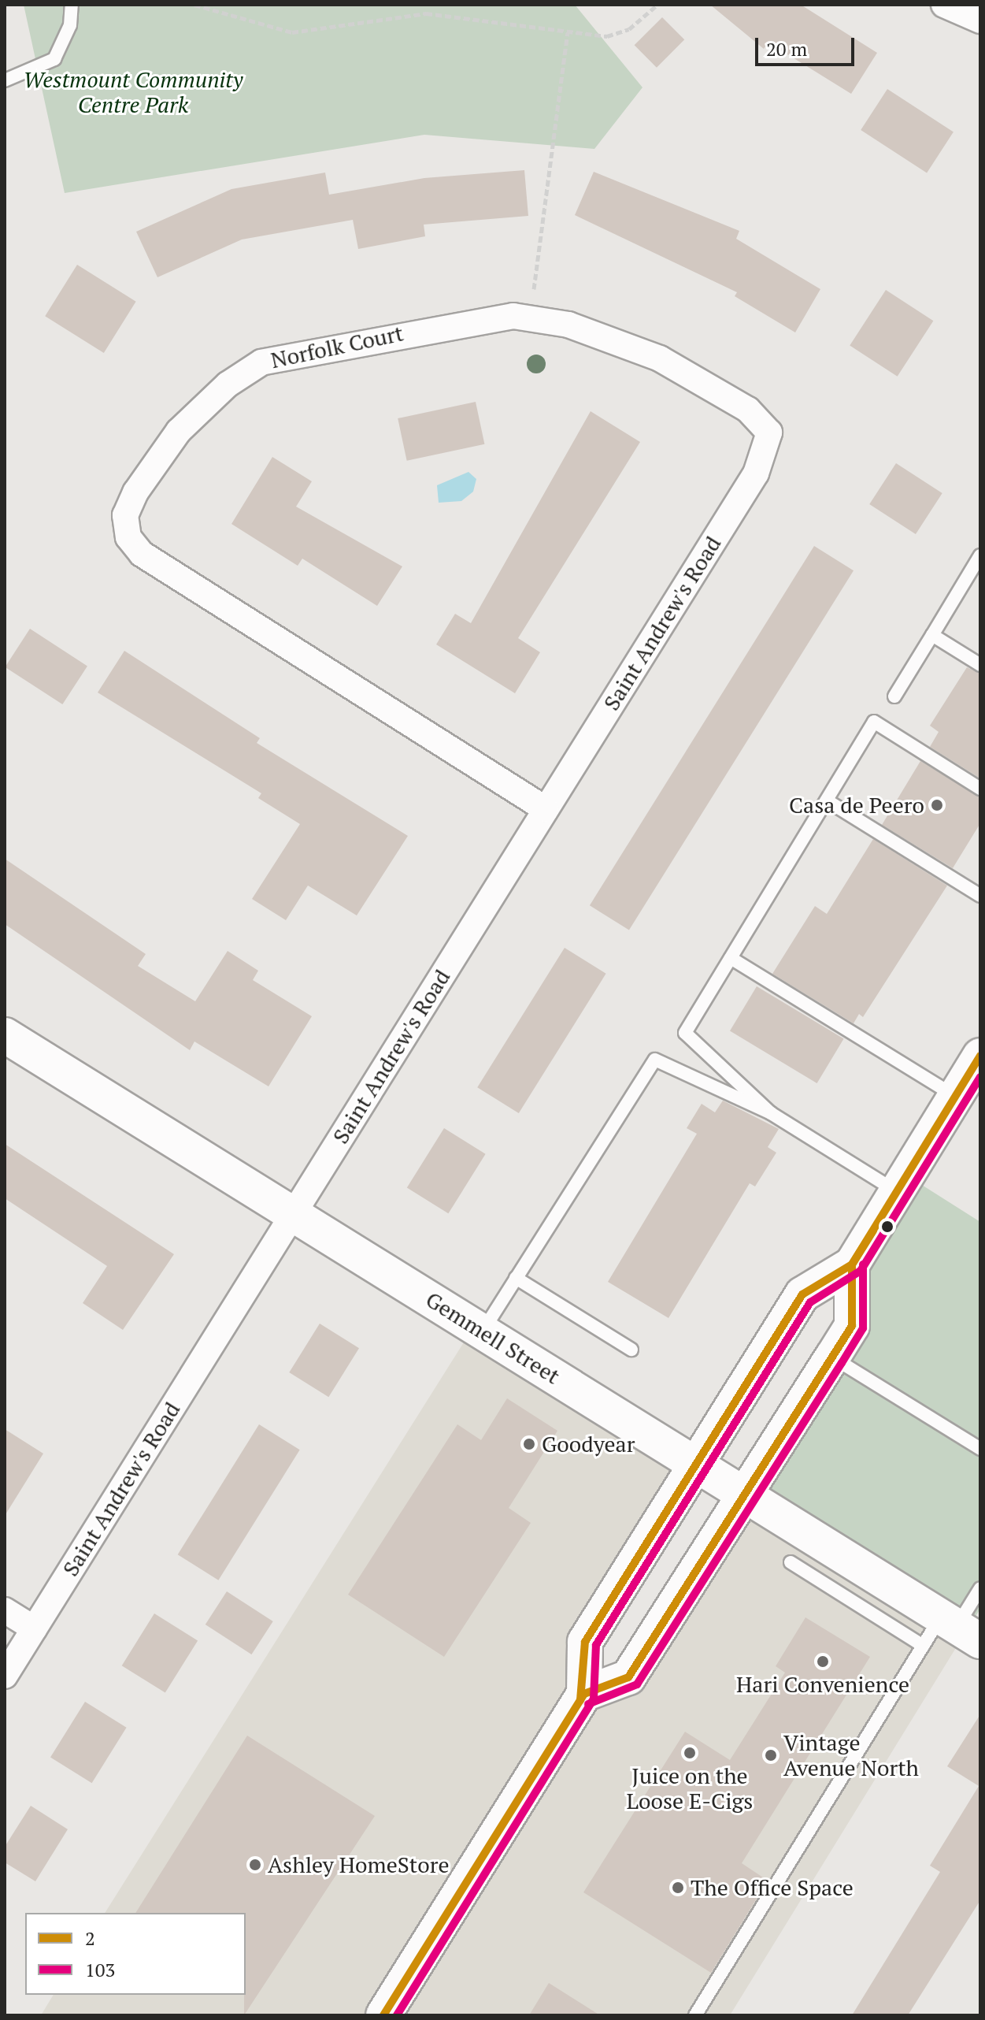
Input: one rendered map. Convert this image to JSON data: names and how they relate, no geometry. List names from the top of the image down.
{
  "streets": {
    "main road": ["Gemmell Street"],
    "street": ["Norfolk Court", "Saint Andrew's Road"]
  },
  "crossings": [
    ["Norfolk Court", "Saint Andrew's Road"],
    ["Saint Andrew's Road", "Gemmell Street"]
  ],
  "parks": ["Westmount Community Centre Park"],
  "places": [
    "Casa de Peero",
    "Goodyear",
    "Hari Convenience",
    "Juice on the Loose E-Cigs",
    "Vintage Avenue North",
    "Ashley HomeStore",
    "The Office Space"
  ],
  "lines": ["transit line 2", "transit line 103"],
  "legend": ["2", "103"],
  "scale_bar": "20 m"
}
